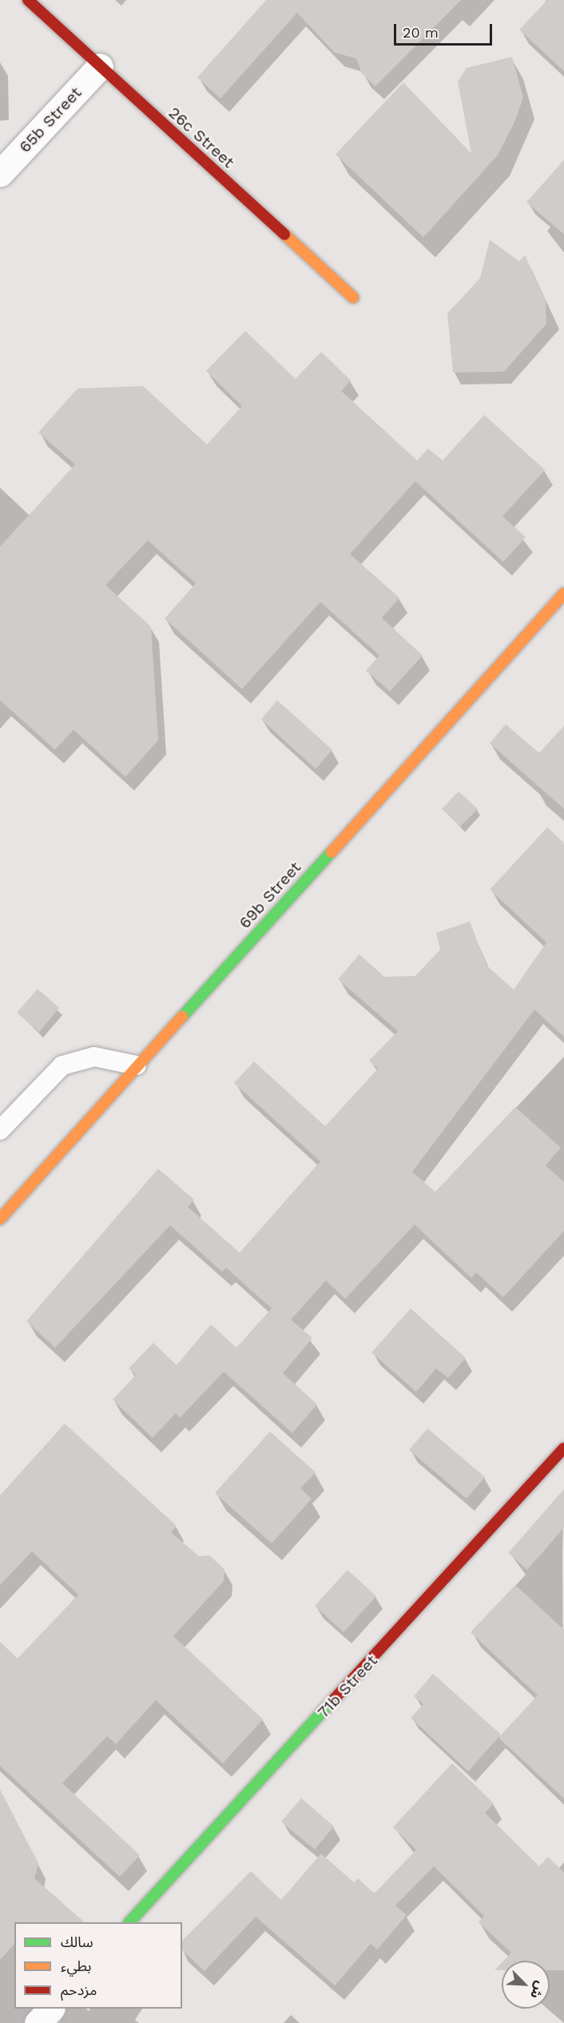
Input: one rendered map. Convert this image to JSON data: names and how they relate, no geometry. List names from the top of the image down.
{
  "streets": {
    "street": [
      "65b Street",
      "26c Street",
      "69b Street",
      "71b Street"
    ]
  },
  "crossings": [
    ["65b Street", "26c Street"]
  ],
  "legend": ["سالك", "بطيء", "مزدحم"],
  "scale_bar": "20 m",
  "north": "bottom right"
}
